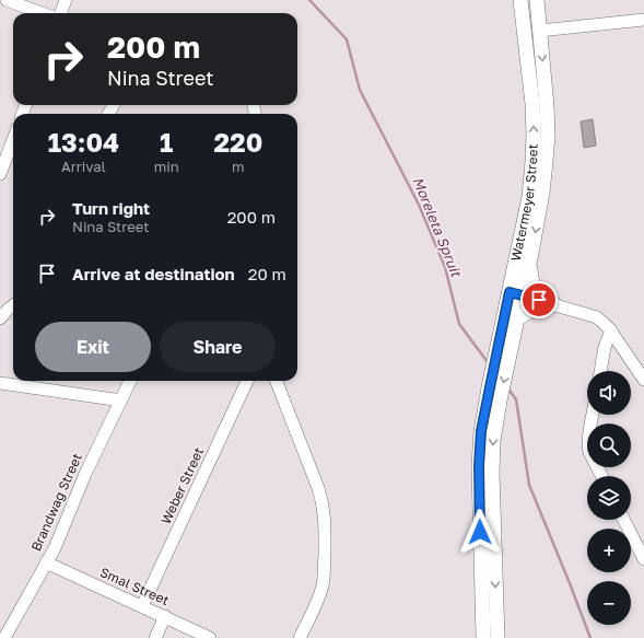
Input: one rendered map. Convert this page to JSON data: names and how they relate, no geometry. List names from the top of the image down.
{
  "streets": {
    "main road": ["Watermeyer Street"],
    "street": ["Weber Street", "Brandwag Street", "Smal Street"]
  },
  "crossings": [
    ["Weber Street", "Smal Street"],
    ["Brandwag Street", "Smal Street"]
  ],
  "water": ["Moreleta Spruit"],
  "page": {
    "turn": ["200 m", "Nina Street"],
    "eta": [
      "13:04",
      "Arrival",
      "1",
      "min",
      "220",
      "m"
    ],
    "list": [
      {
        "name": "Turn right",
        "note": "Nina Street",
        "value": "200 m"
      },
      {
        "name": "Arrive at destination",
        "value": "20 m"
      }
    ],
    "buttons": ["Exit", "Share"],
    "map_buttons": ["+", "−"]
  }
}
